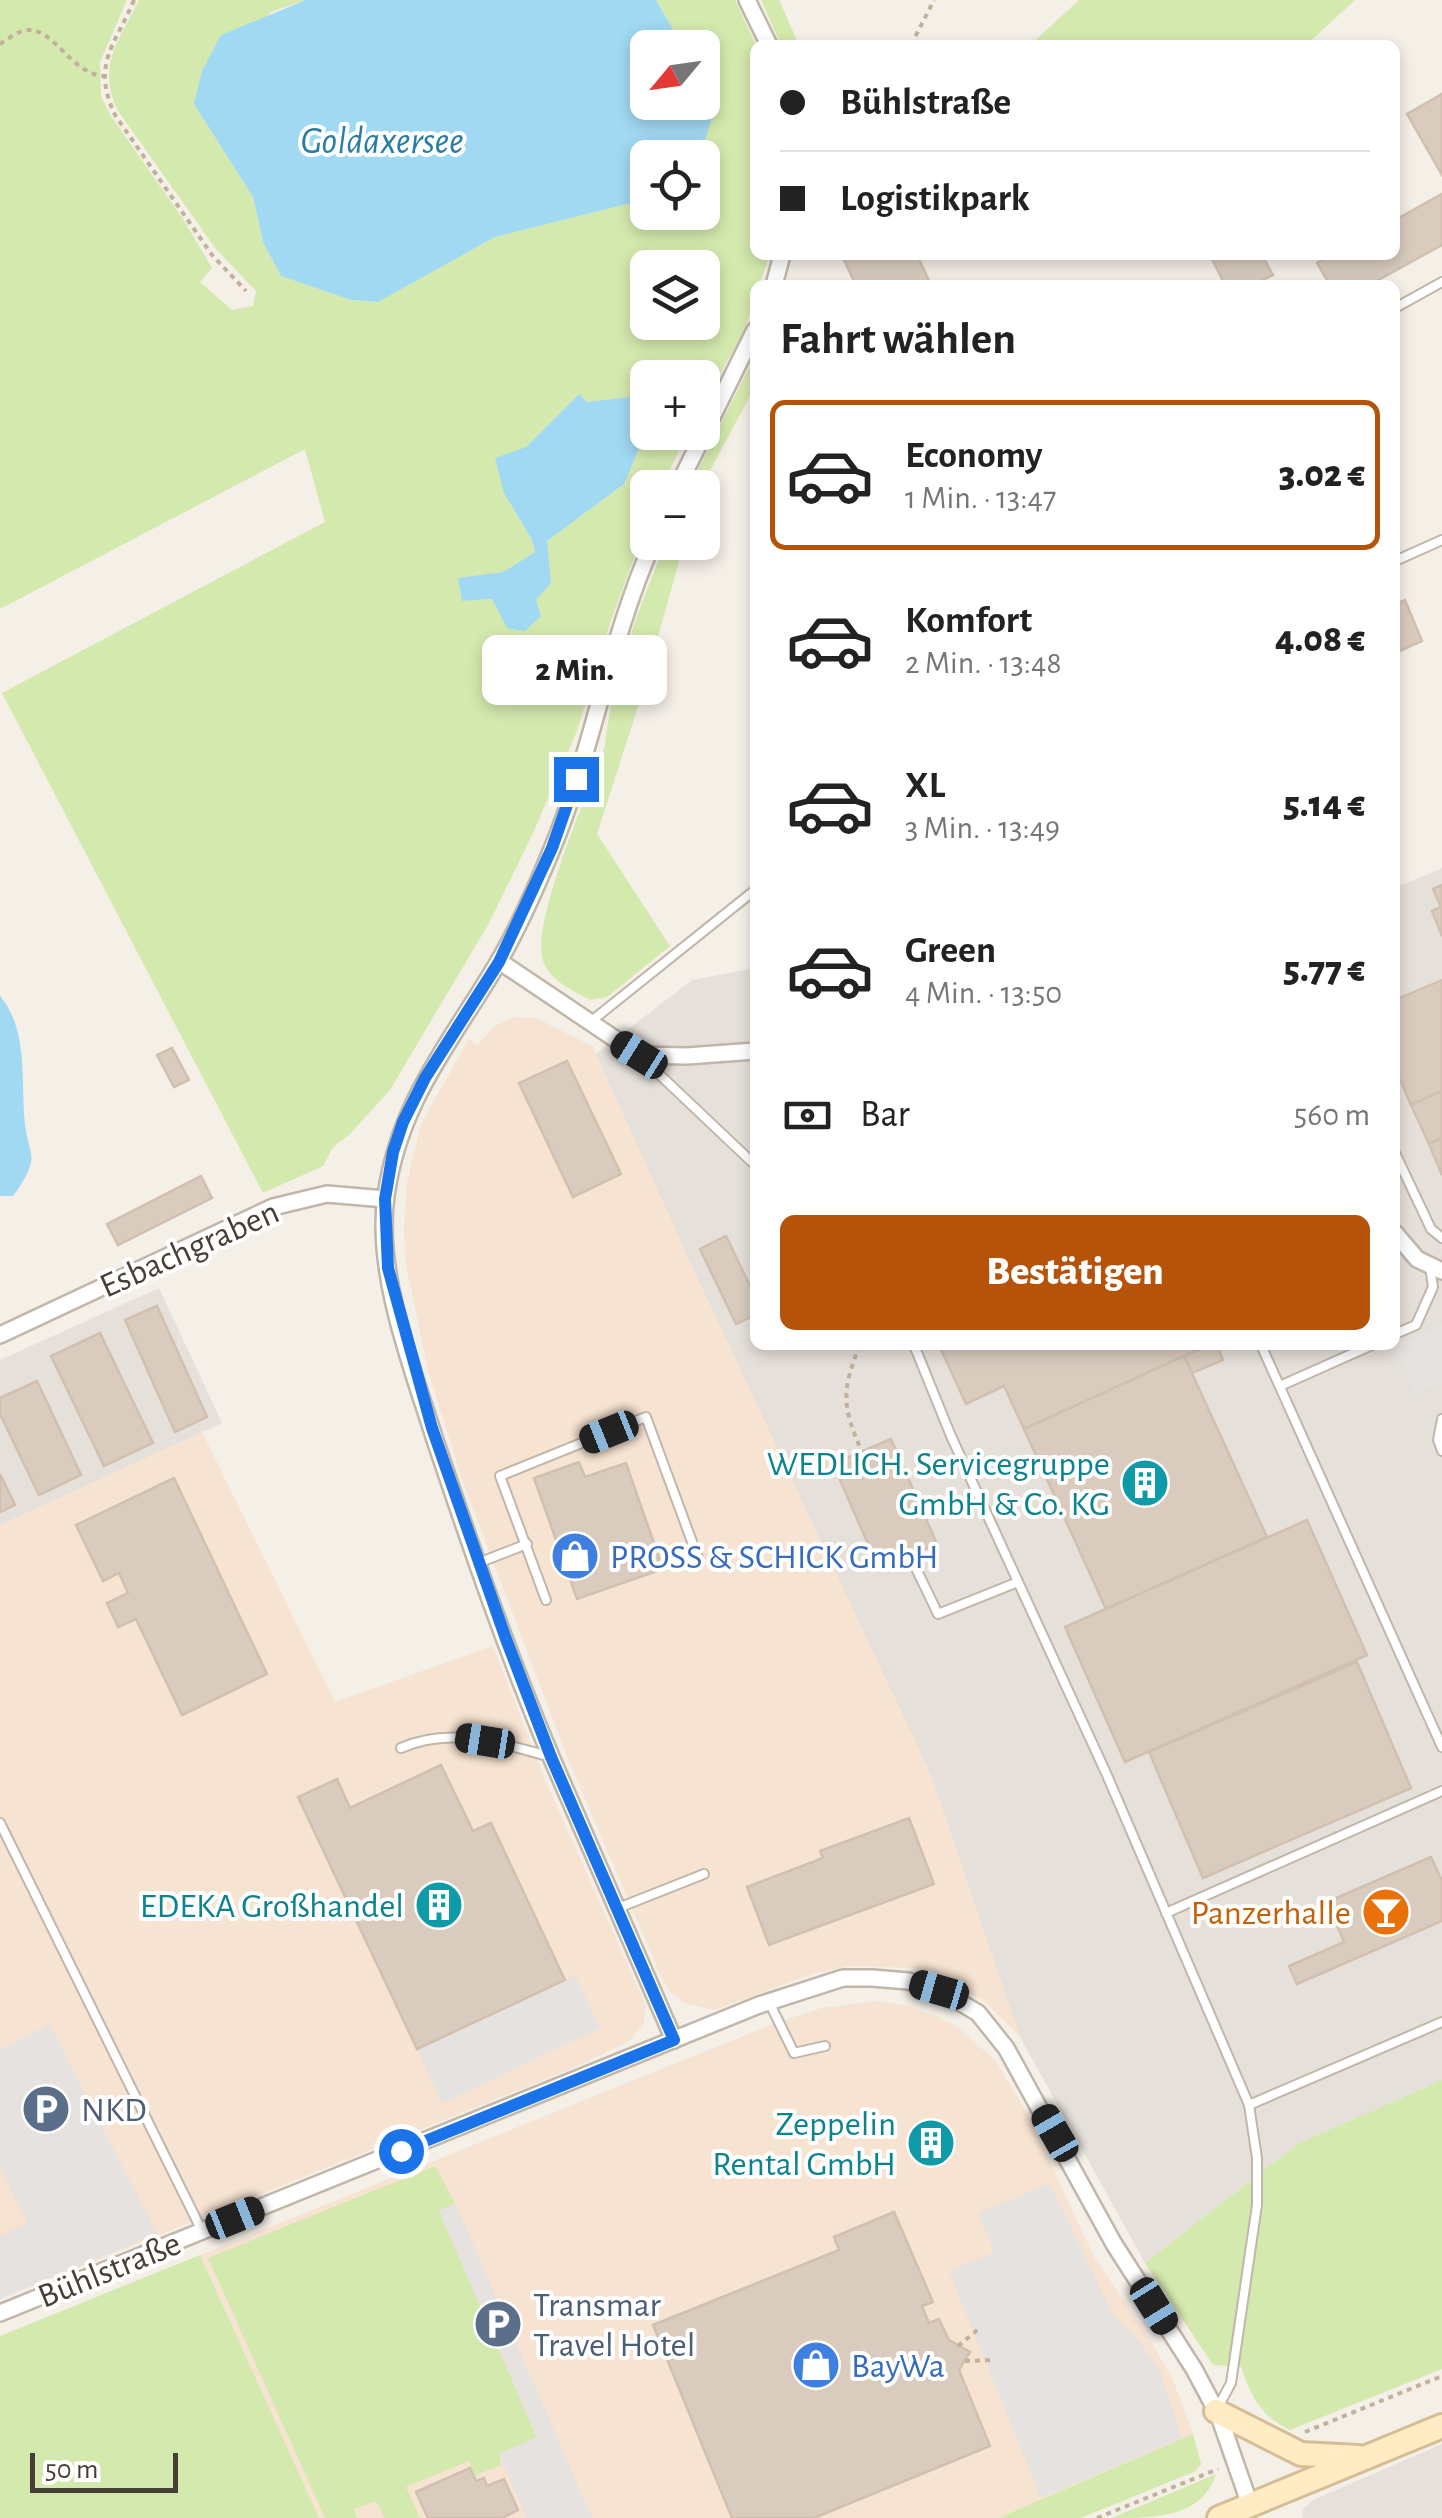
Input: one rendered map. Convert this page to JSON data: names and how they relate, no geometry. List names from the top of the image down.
{
  "streets": {
    "street": ["Esbachgraben", "Bühlstraße"]
  },
  "water": ["Goldaxersee"],
  "places": {
    "building": ["WEDLICH. Servicegruppe GmbH & Co. KG", "EDEKA Großhandel", "Zeppelin Rental GmbH"],
    "shop": ["PROSS & SCHICK GmbH", "BayWa"],
    "bar": ["Panzerhalle"],
    "parking": ["NKD", "Transmar Travel Hotel"]
  },
  "scale_bar": "50 m",
  "north": "bottom left",
  "page": {
    "map_buttons": ["+", "−"],
    "banner": ["Bühlstraße", "Logistikpark"],
    "heading": "Fahrt wählen",
    "list": [
      {
        "name": "Economy",
        "note": "1 Min. · 13:47",
        "value": "3.02 €"
      },
      {
        "name": "Komfort",
        "note": "2 Min. · 13:48",
        "value": "4.08 €"
      },
      {
        "name": "XL",
        "note": "3 Min. · 13:49",
        "value": "5.14 €"
      },
      {
        "name": "Green",
        "note": "4 Min. · 13:50",
        "value": "5.77 €"
      }
    ],
    "bubble": "2 Min.",
    "pay": ["Bar", "560 m"],
    "buttons": "Bestätigen",
    "scale": "50 m"
  }
}
